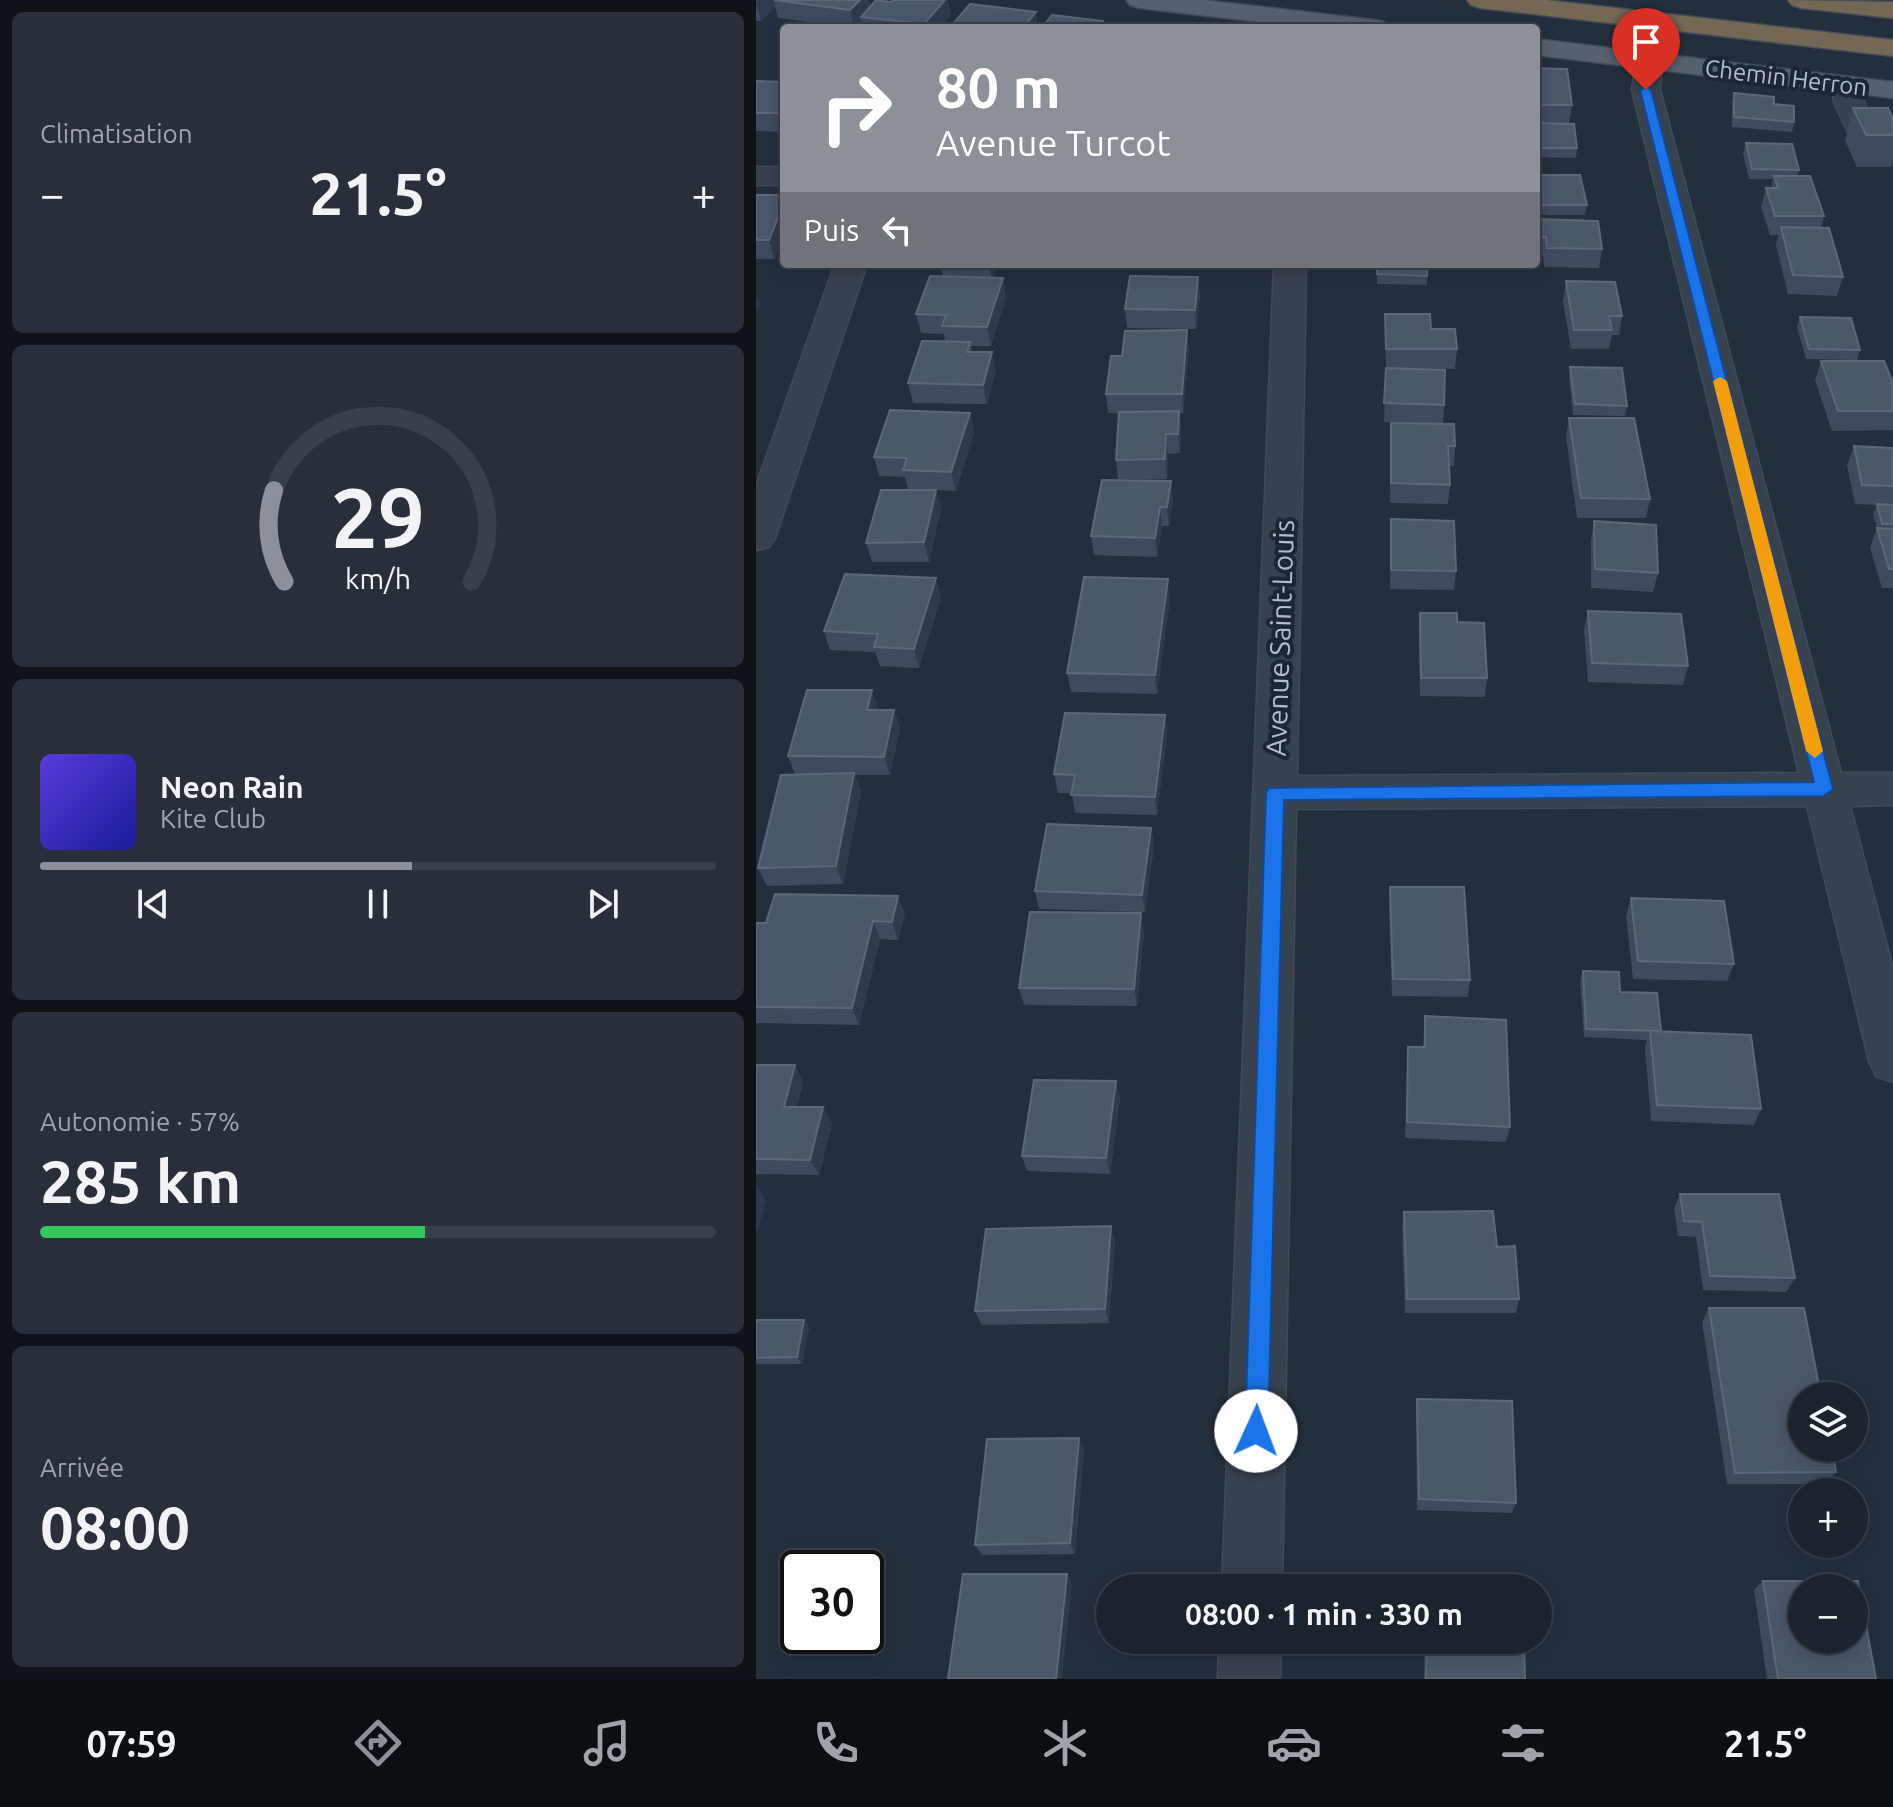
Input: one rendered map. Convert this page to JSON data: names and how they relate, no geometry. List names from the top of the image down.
{
  "streets": {
    "main road": ["Chemin Herron"],
    "street": ["Avenue Saint-Louis"]
  },
  "page": {
    "tile": [
      "Climatisation",
      ["Autonomie · 57%", "285 km"],
      ["Arrivée", "08:00"]
    ],
    "turn": ["80 m", "Avenue Turcot"],
    "heat": ["−", "21.5°", "+"],
    "then": "Puis",
    "song": ["Neon Rain", "Kite Club"],
    "map_buttons": ["+", "−"],
    "limit": "30",
    "trip": "08:00 · 1 min · 330 m",
    "tabs": ["07:59", "21.5°"],
    "gauge": ["29", "km/h"]
  }
}
